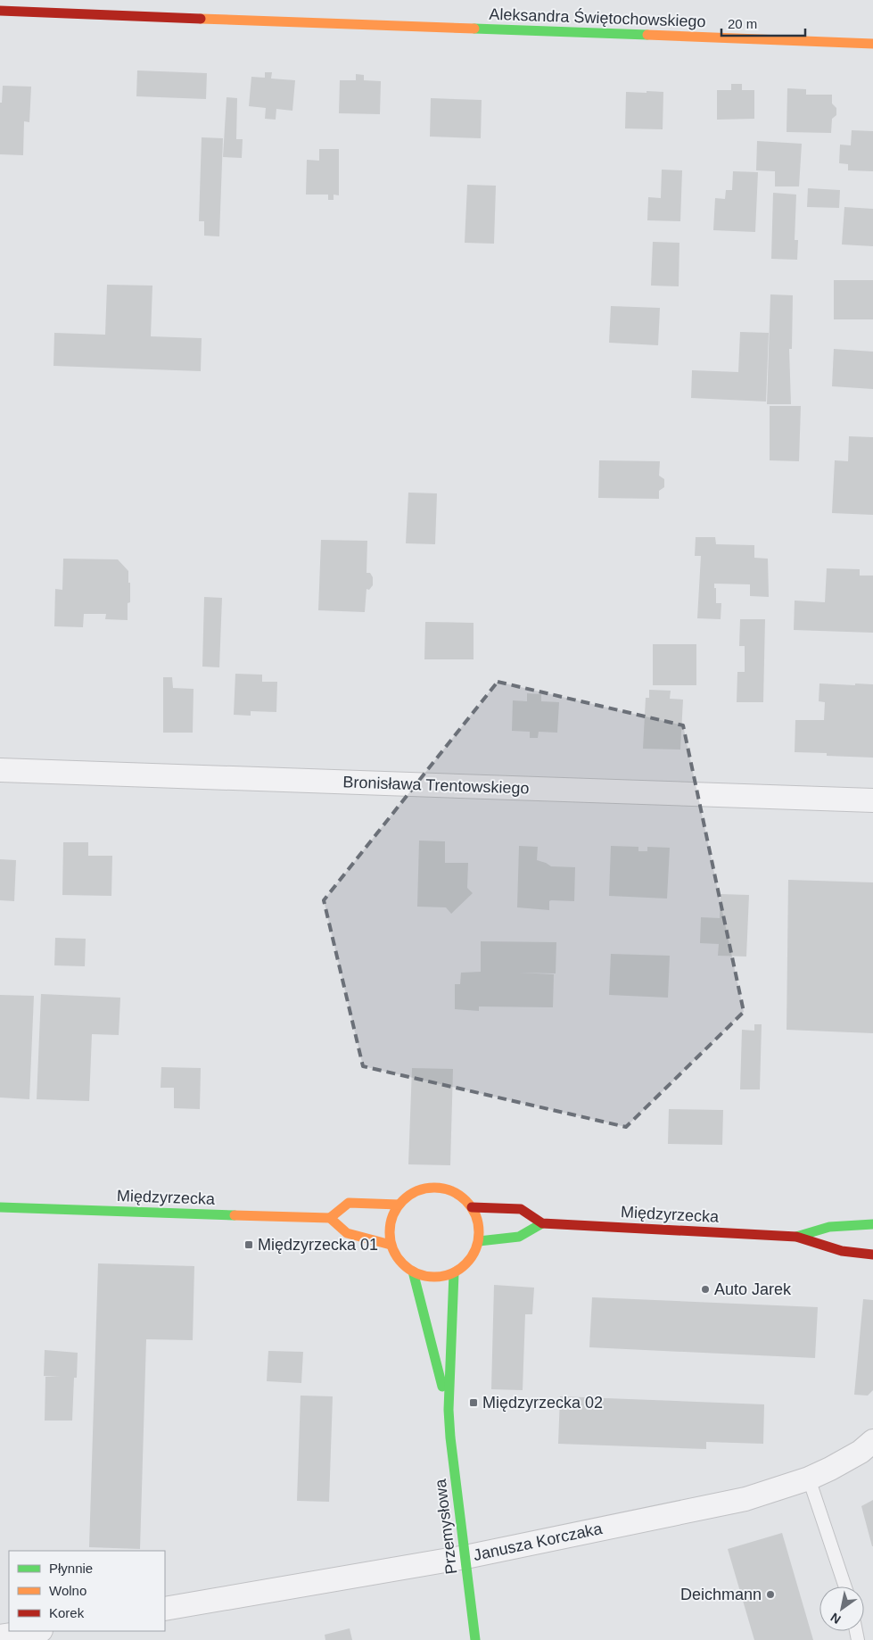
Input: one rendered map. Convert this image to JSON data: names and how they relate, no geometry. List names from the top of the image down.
{
  "streets": {
    "street": [
      "Aleksandra Świętochowskiego",
      "Bronisława Trentowskiego",
      "Międzyrzecka",
      "Przemysłowa",
      "Janusza Korczaka"
    ]
  },
  "crossings": [
    ["Przemysłowa", "Janusza Korczaka"]
  ],
  "places": {
    "transit": ["Międzyrzecka 01", "Międzyrzecka 02"],
    "other": ["Auto Jarek", "Deichmann"]
  },
  "legend": ["Płynnie", "Wolno", "Korek"],
  "scale_bar": "20 m",
  "north": "bottom left"
}
